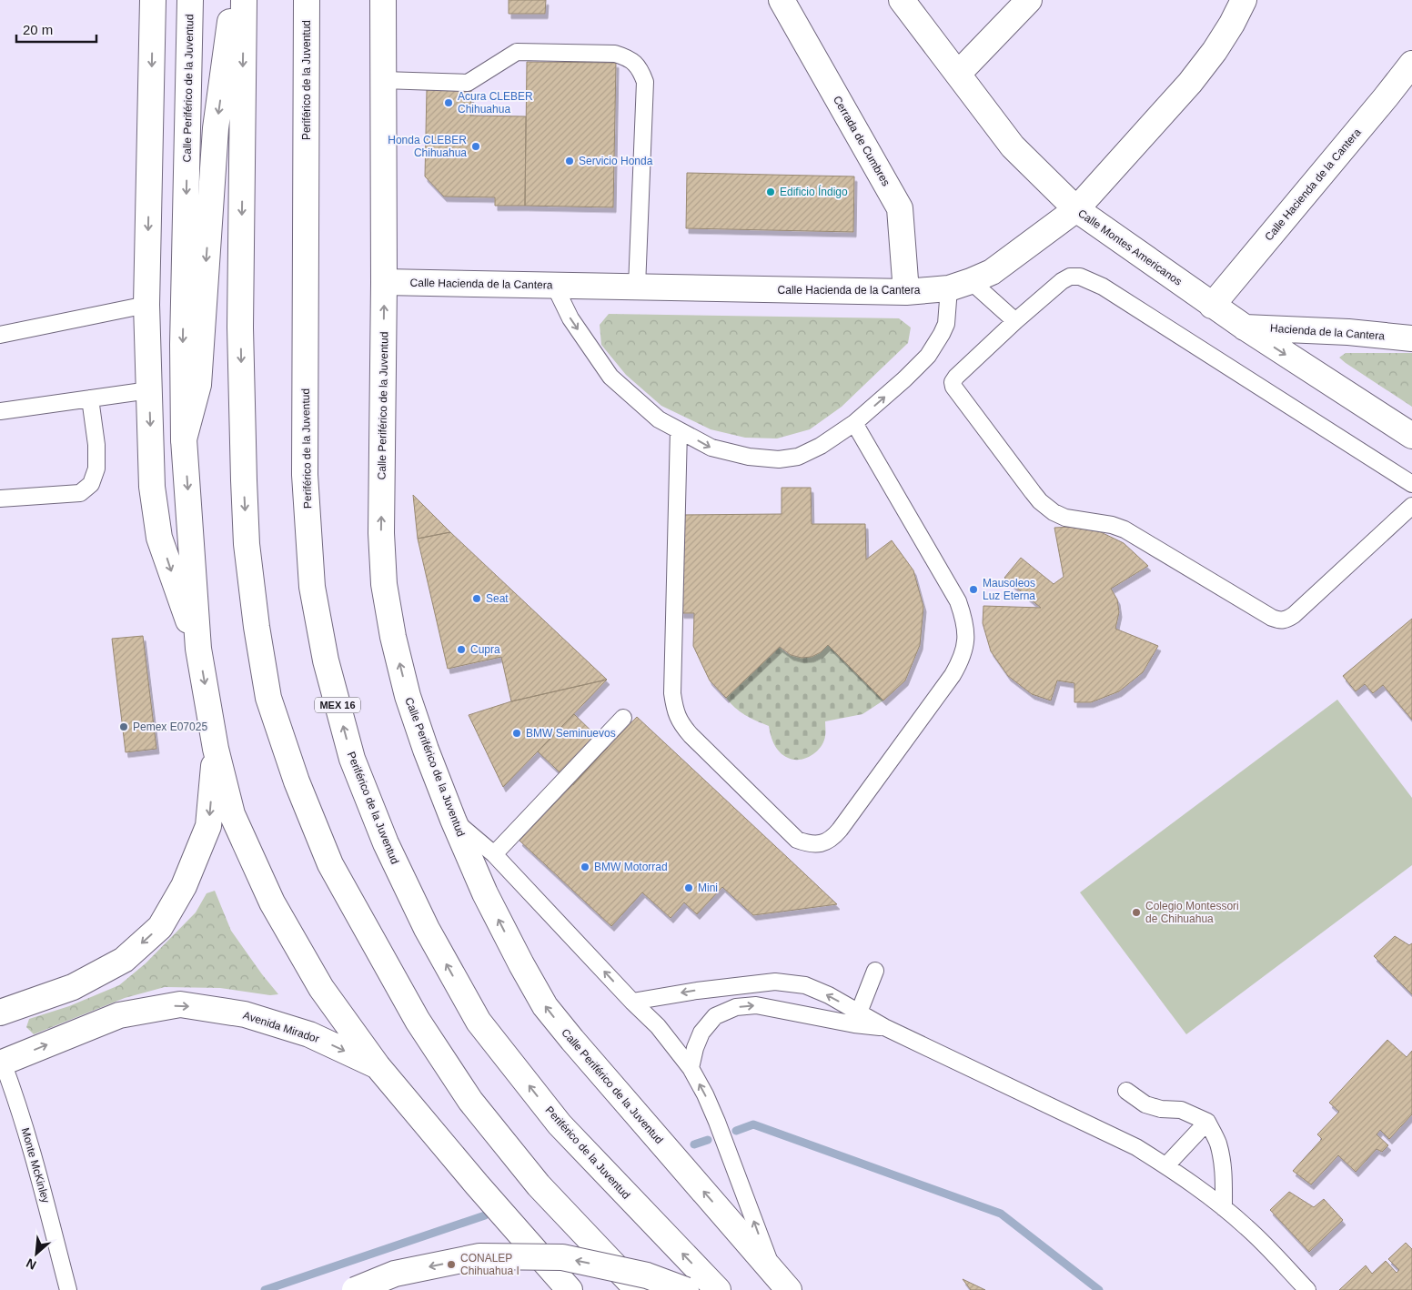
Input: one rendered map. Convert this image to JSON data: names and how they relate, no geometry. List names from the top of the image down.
{
  "streets": {
    "main road": [
      "Periférico de la Juventud",
      "Calle Periférico de la Juventud",
      "Cerrada de Cumbres",
      "Calle Hacienda de la Cantera",
      "Calle Montes Americanos",
      "Hacienda de la Cantera",
      "MEX 16",
      "Avenida Mirador"
    ],
    "lane": ["Monte McKinley"]
  },
  "crossings": [
    ["Calle Periférico de la Juventud", "Calle Hacienda de la Cantera"],
    ["Calle Periférico de la Juventud", "Avenida Mirador"],
    ["Cerrada de Cumbres", "Calle Hacienda de la Cantera"],
    ["Calle Hacienda de la Cantera", "Calle Montes Americanos"],
    ["Calle Montes Americanos", "Hacienda de la Cantera"],
    ["Avenida Mirador", "Monte McKinley"]
  ],
  "one_way": ["Avenida Mirador"],
  "places": [
    "Acura CLEBER Chihuahua",
    "Honda CLEBER Chihuahua",
    "Servicio Honda",
    "Edificio Índigo",
    "Mausoleos Luz Eterna",
    "Seat",
    "Cupra",
    "Pemex E07025",
    "BMW Seminuevos",
    "BMW Motorrad",
    "Mini",
    "Colegio Montessori de Chihuahua",
    "CONALEP Chihuahua I"
  ],
  "scale_bar": "20 m",
  "north": "bottom left"
}
